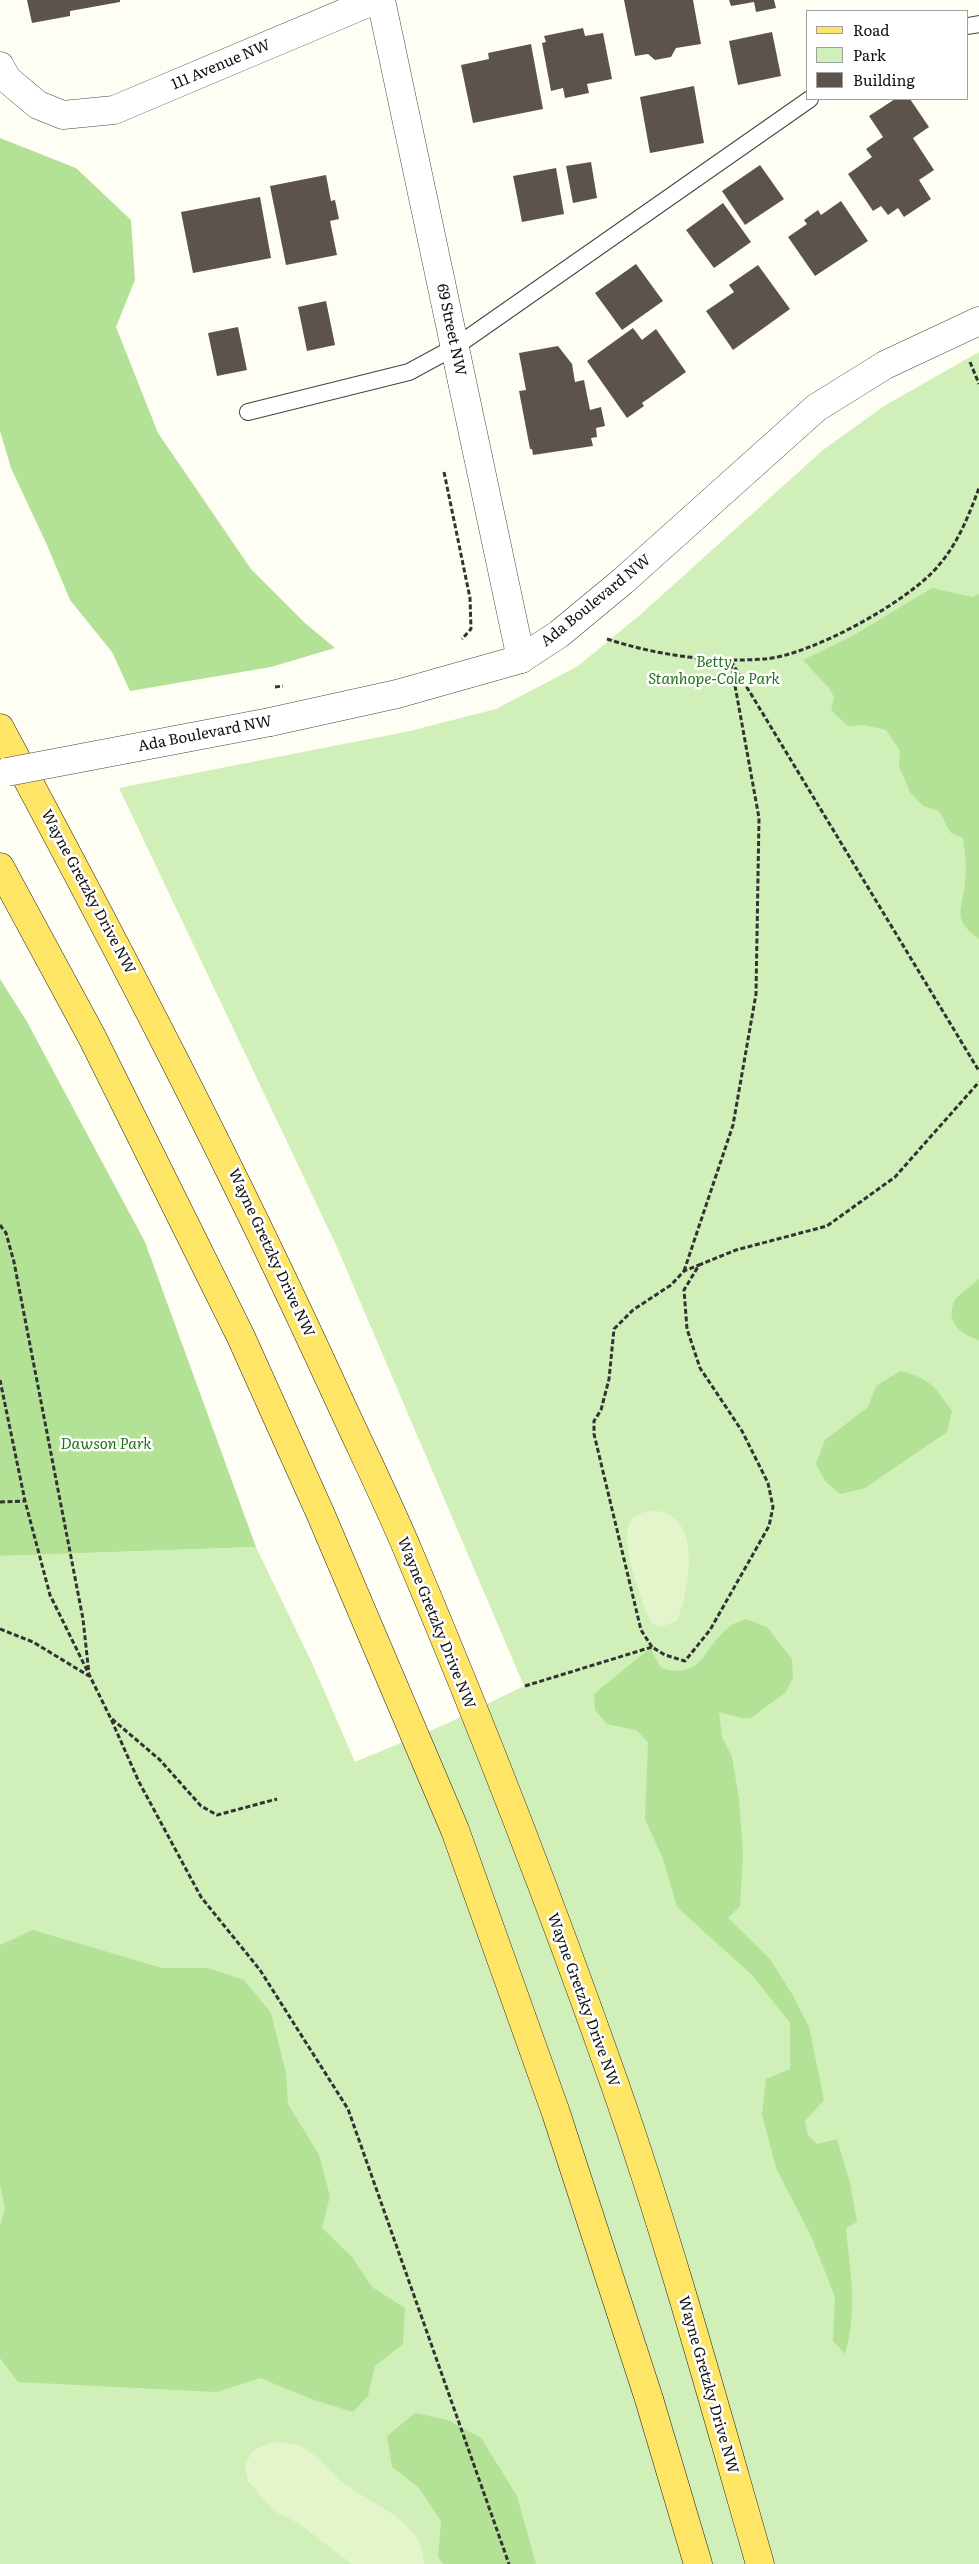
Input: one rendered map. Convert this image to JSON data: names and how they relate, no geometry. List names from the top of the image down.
{
  "streets": {
    "main road": ["Wayne Gretzky Drive NW"],
    "street": ["111 Avenue NW", "69 Street NW", "Ada Boulevard NW"]
  },
  "crossings": [
    ["69 Street NW", "Ada Boulevard NW"]
  ],
  "parks": ["Betty Stanhope-Cole Park", "Dawson Park"],
  "legend": ["Road", "Park", "Building"]
}
